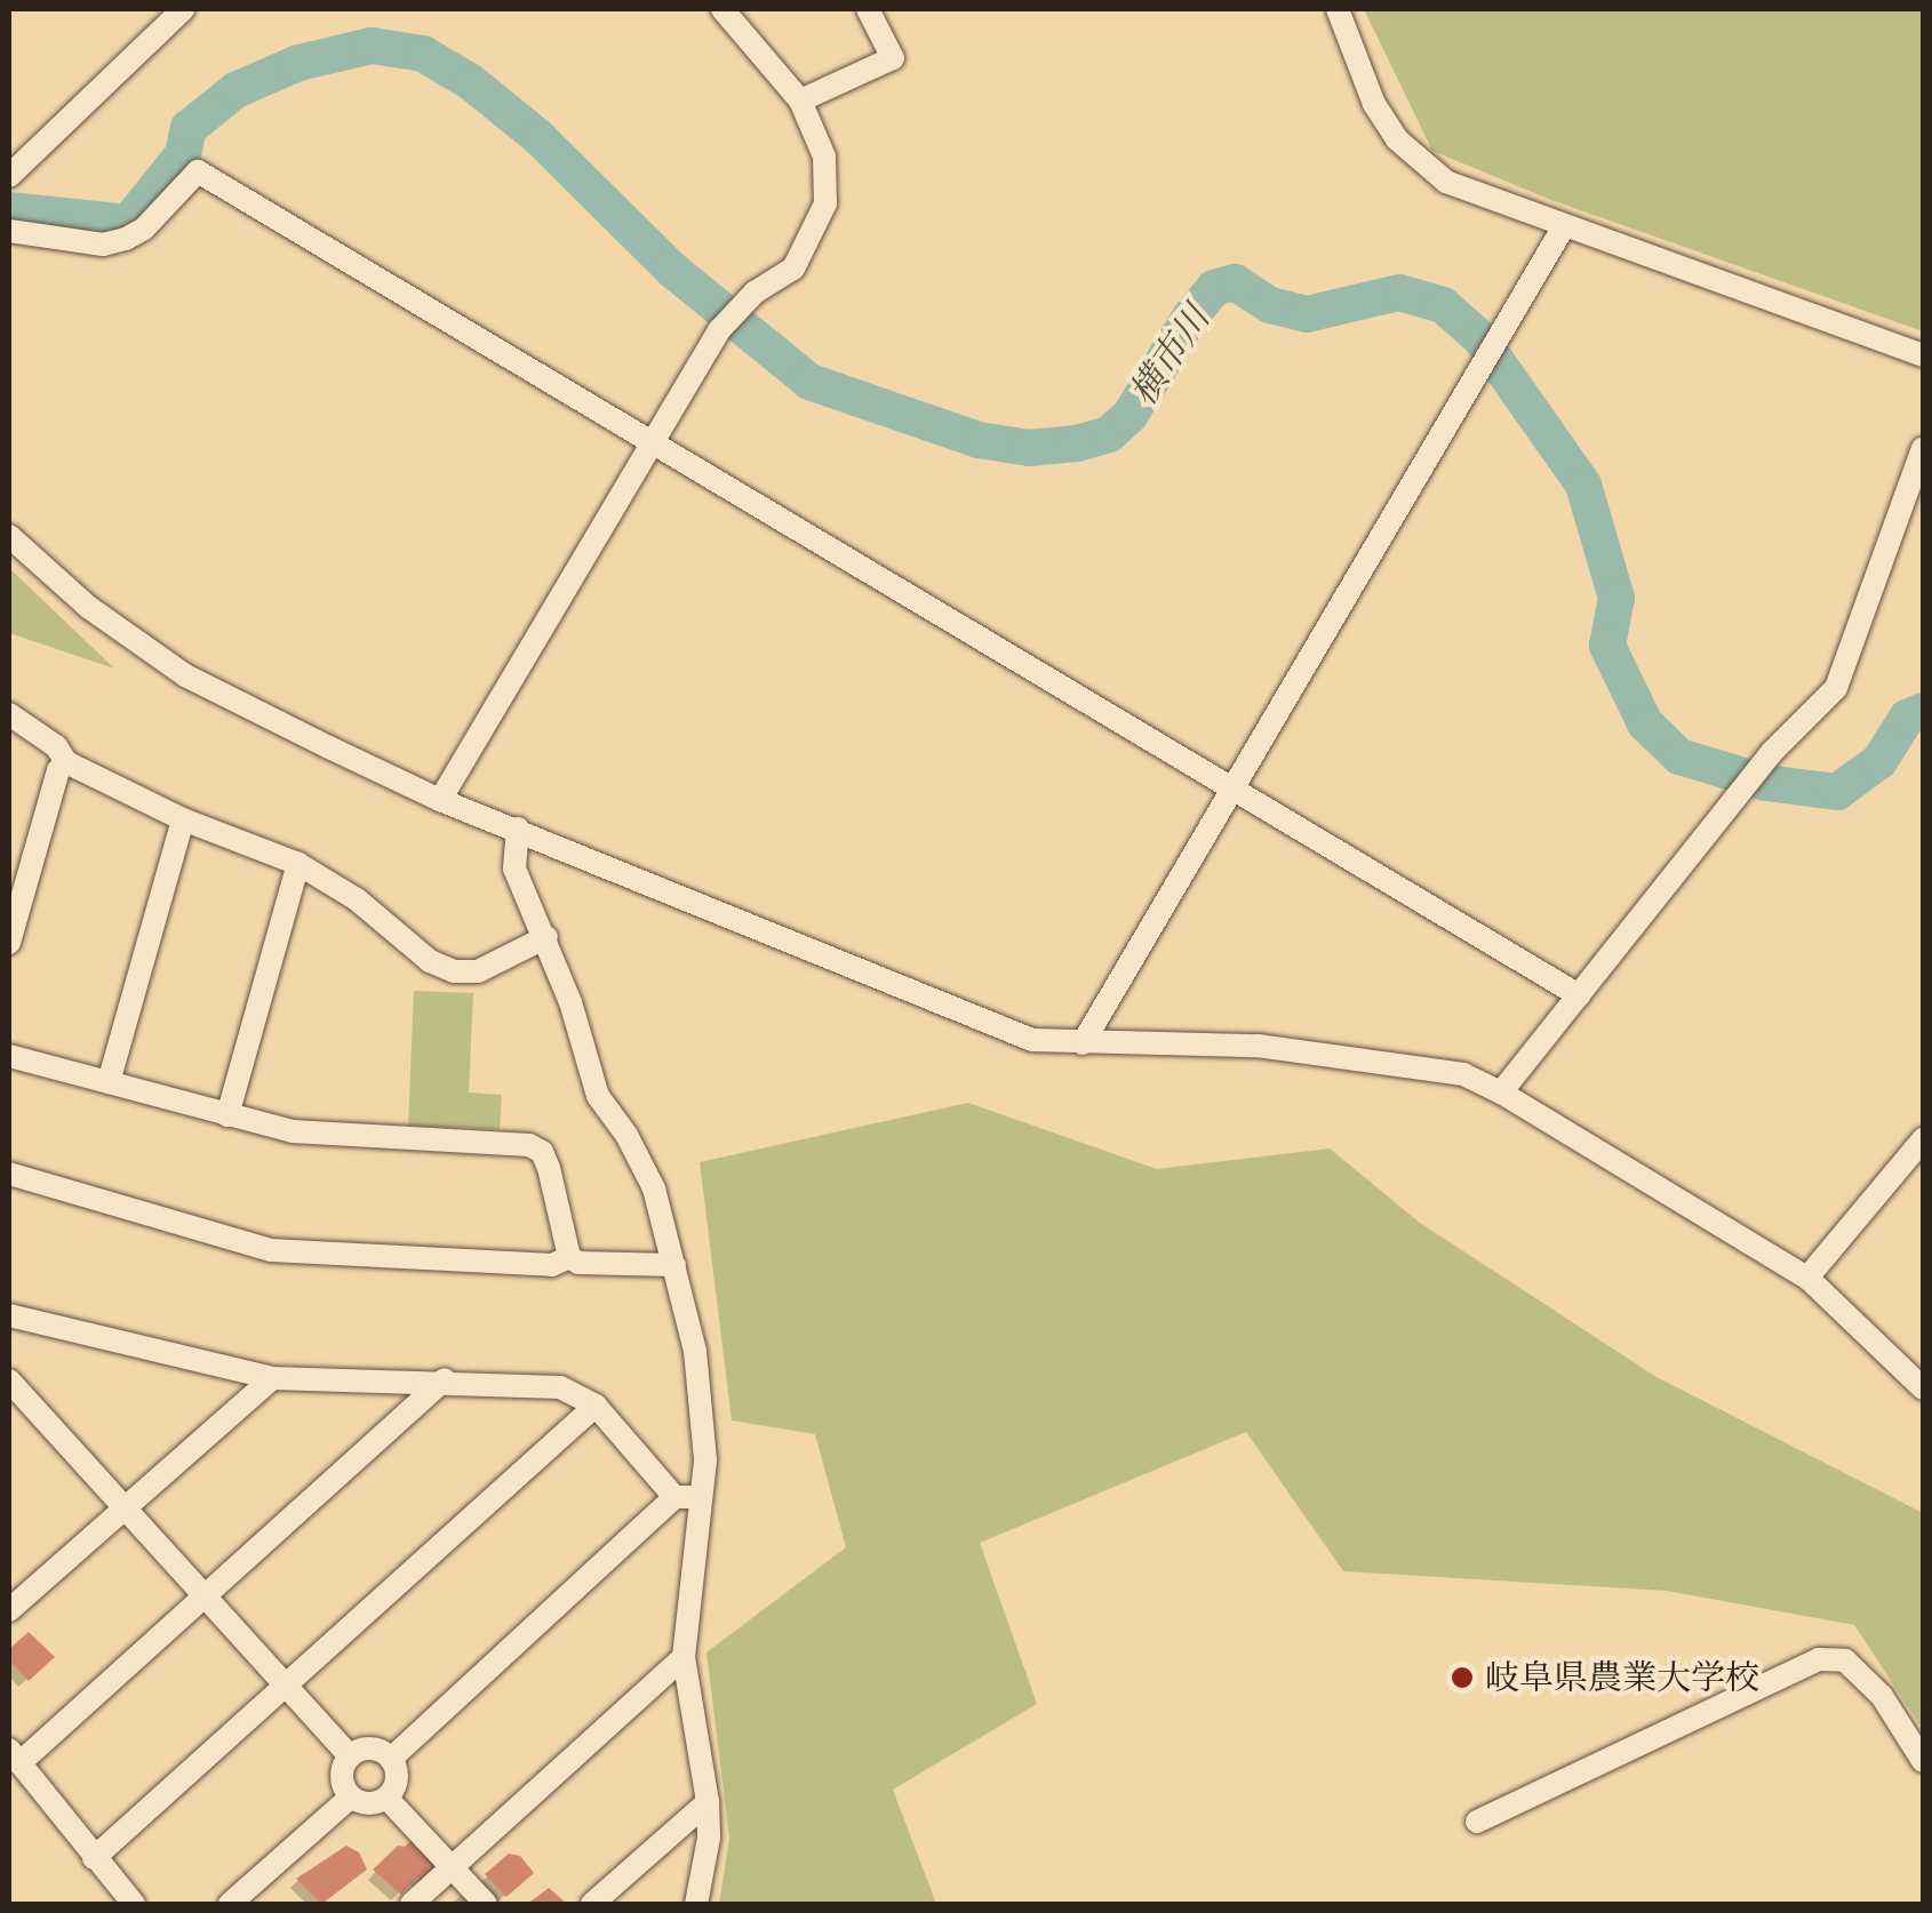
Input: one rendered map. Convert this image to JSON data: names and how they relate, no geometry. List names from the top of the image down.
{
  "water": ["横市川"],
  "places": ["岐阜県農業大学校"]
}
